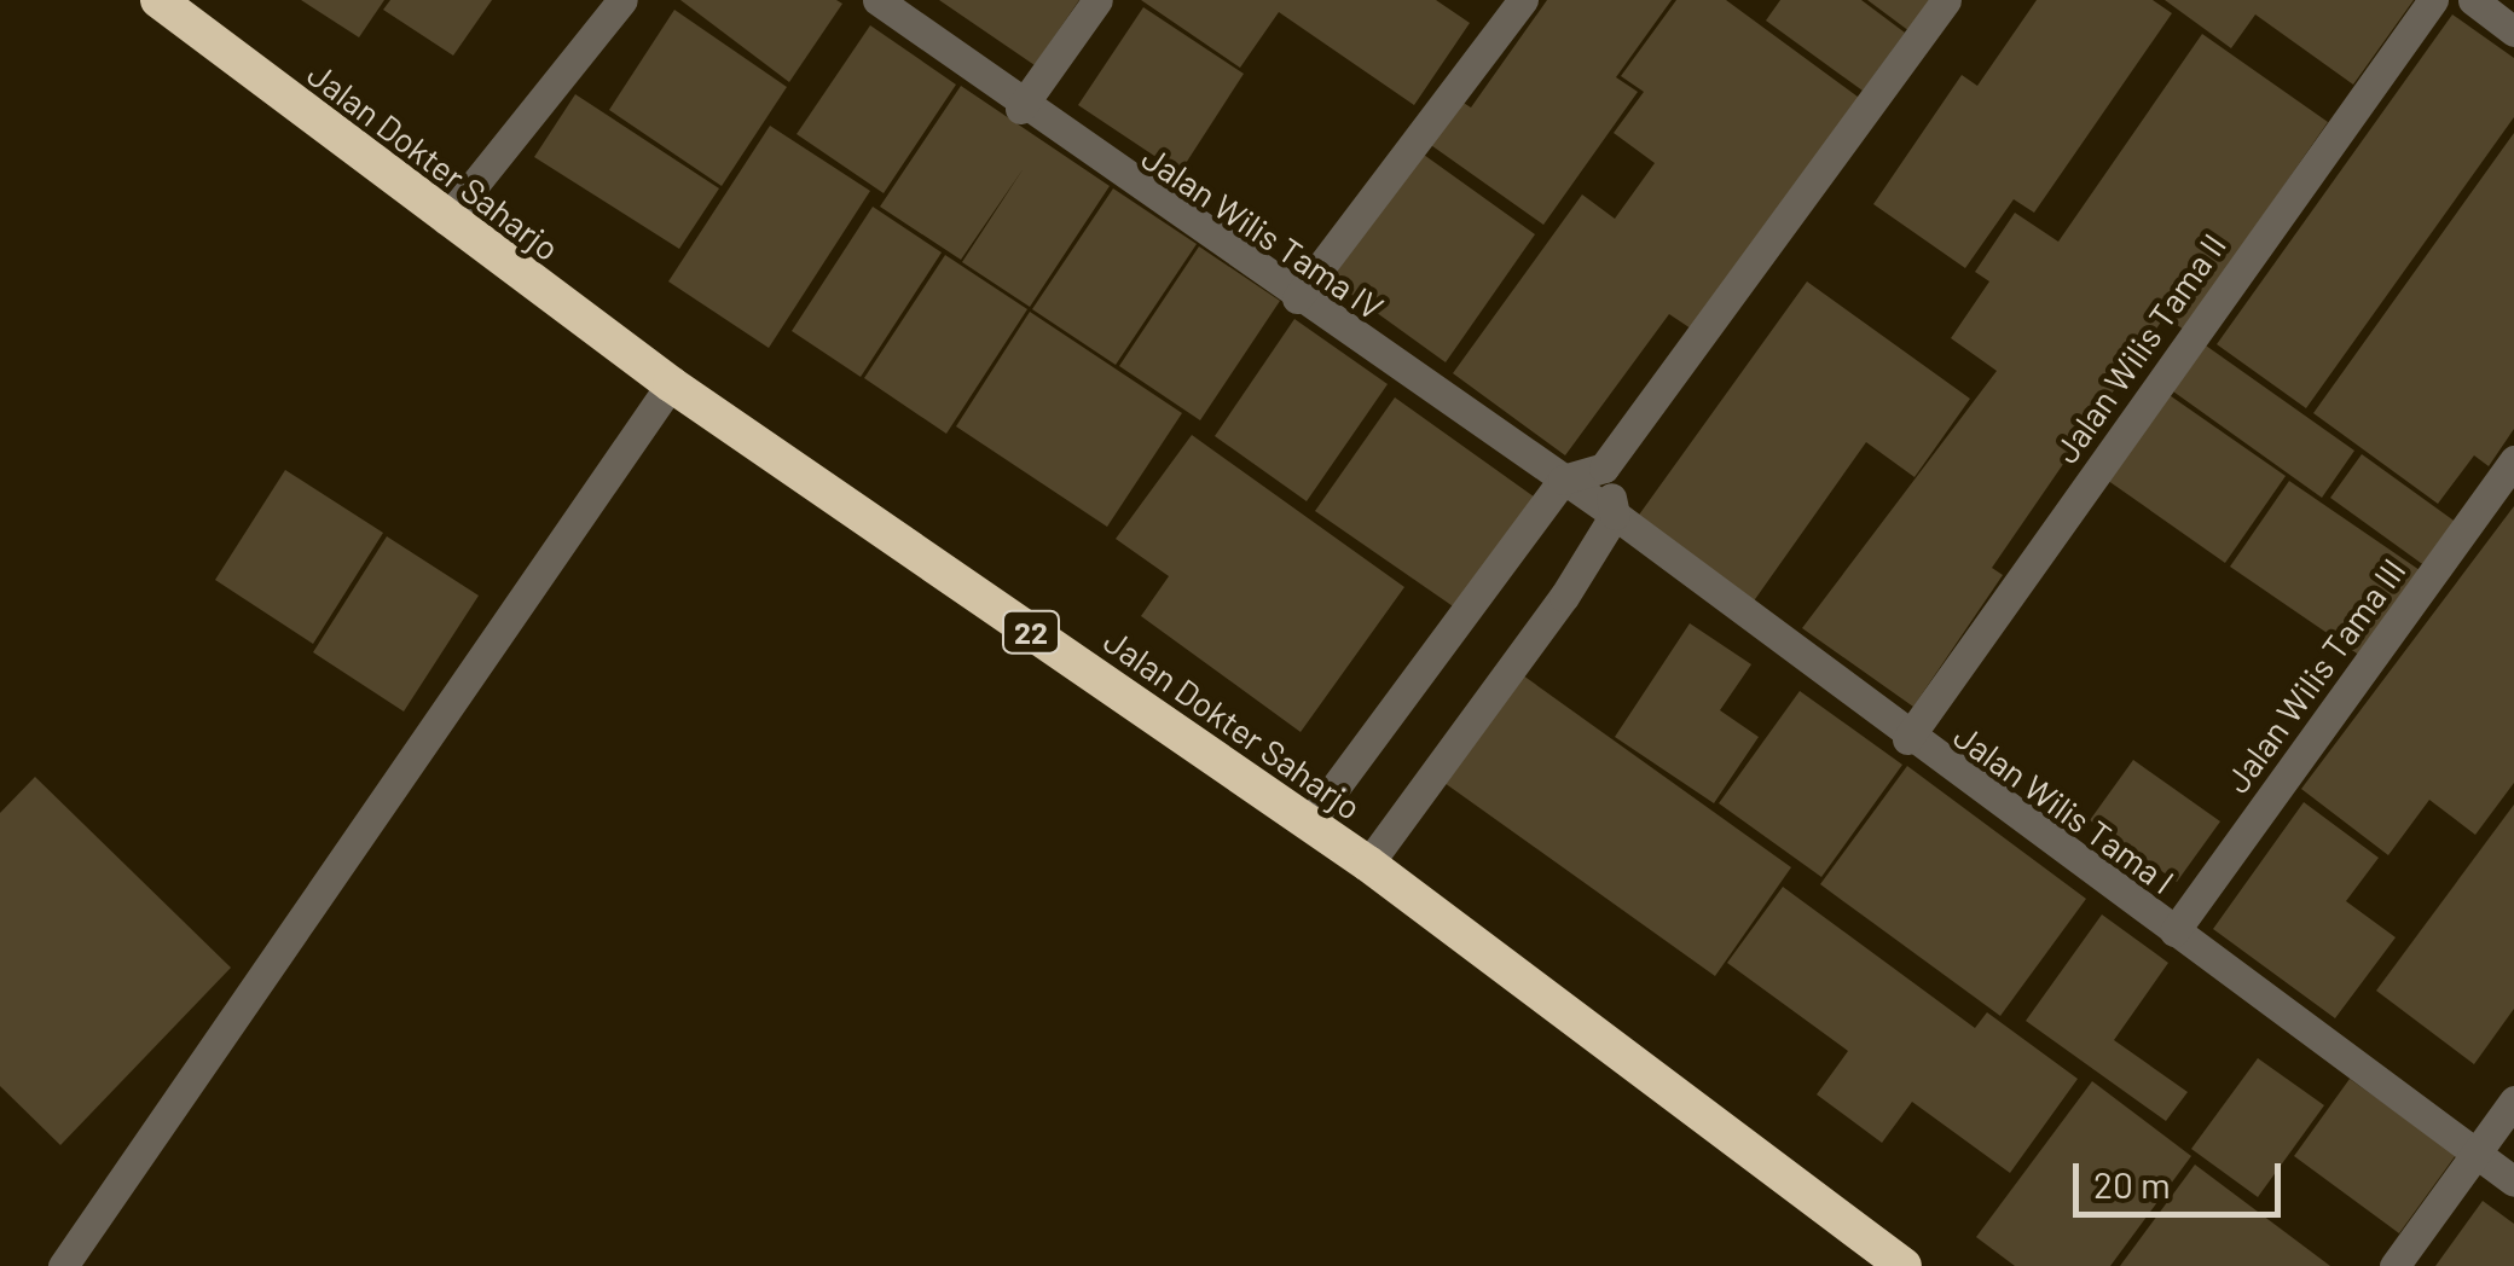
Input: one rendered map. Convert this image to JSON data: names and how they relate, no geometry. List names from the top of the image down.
{
  "streets": {
    "highway": ["Jalan Dokter Saharjo", "22"],
    "street": [
      "Jalan Wilis Tama IV",
      "Jalan Wilis Tama II",
      "Jalan Wilis Tama III",
      "Jalan Wilis Tama I"
    ]
  },
  "crossings": [
    ["Jalan Wilis Tama IV", "Jalan Wilis Tama I"],
    ["Jalan Wilis Tama II", "Jalan Wilis Tama I"],
    ["Jalan Wilis Tama III", "Jalan Wilis Tama I"]
  ],
  "scale_bar": "20 m"
}
